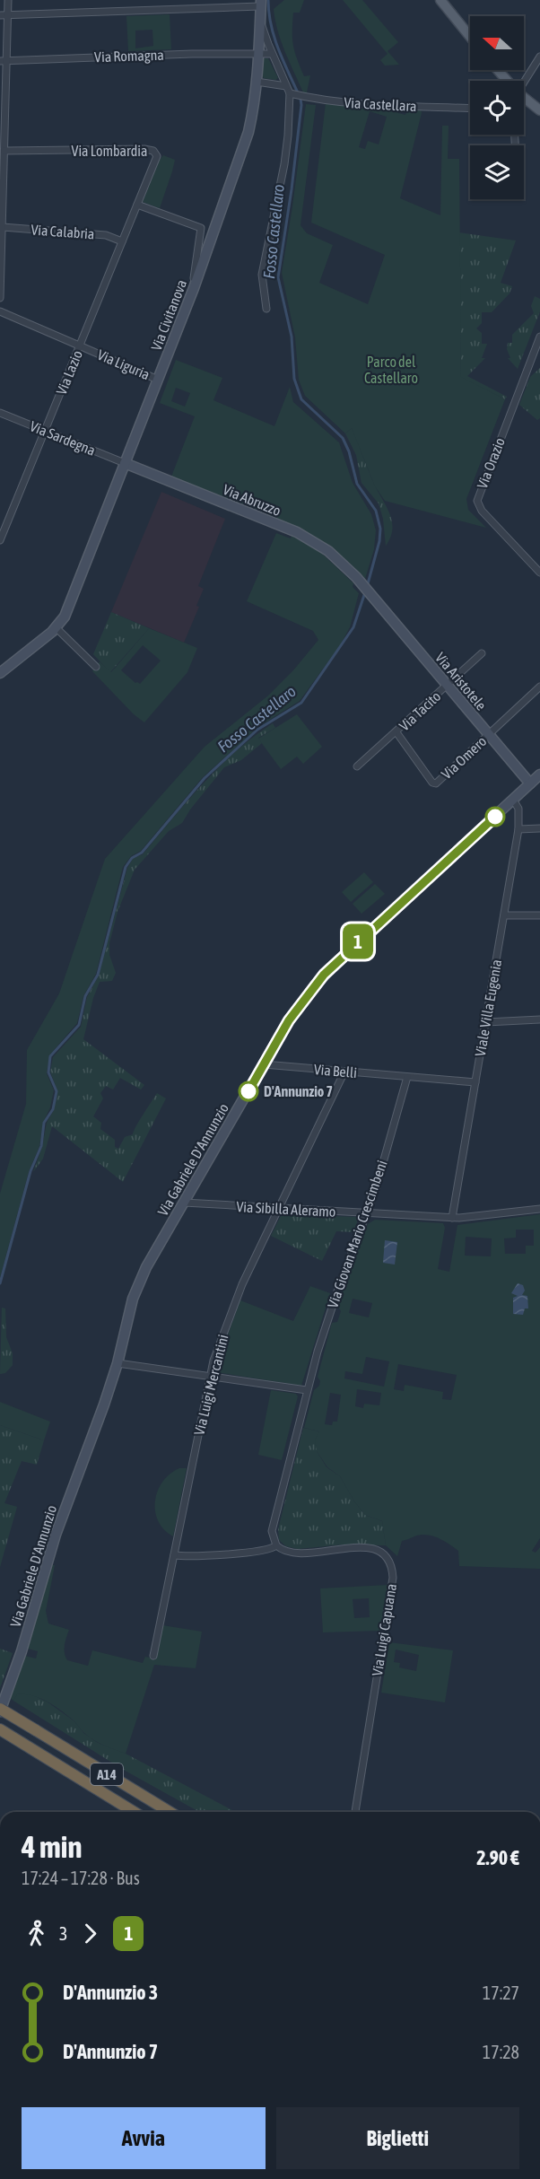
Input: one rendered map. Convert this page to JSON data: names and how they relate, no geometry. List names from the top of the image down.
{
  "streets": {
    "highway": ["A14"],
    "street": [
      "Via Romagna",
      "Via Castellara",
      "Via Lombardia",
      "Via Calabria",
      "Via Civitanova",
      "Via Liguria",
      "Via Lazio",
      "Via Sardegna",
      "Via Orazio",
      "Via Abruzzo",
      "Via Aristotele",
      "Via Tacito",
      "Via Omero",
      "Viale Villa Eugenia",
      "Via Belli",
      "Via Gabriele D'Annunzio",
      "Via Sibilla Aleramo",
      "Via Giovan Mario Crescimbeni",
      "Via Luigi Mercantini",
      "Via Luigi Capuana"
    ]
  },
  "crossings": [
    ["Via Romagna", "Via Civitanova"],
    ["Via Lombardia", "Via Lazio"],
    ["Via Calabria", "Via Lazio"],
    ["Via Civitanova", "Via Liguria"],
    ["Via Civitanova", "Via Sardegna"],
    ["Via Civitanova", "Via Abruzzo"],
    ["Via Liguria", "Via Lazio"],
    ["Via Lazio", "Via Sardegna"],
    ["Via Sardegna", "Via Abruzzo"],
    ["Via Abruzzo", "Via Aristotele"],
    ["Via Aristotele", "Via Tacito"],
    ["Via Aristotele", "Via Omero"],
    ["Via Aristotele", "Via Gabriele D'Annunzio"],
    ["Via Tacito", "Via Omero"],
    ["Viale Villa Eugenia", "Via Belli"],
    ["Viale Villa Eugenia", "Via Gabriele D'Annunzio"],
    ["Viale Villa Eugenia", "Via Sibilla Aleramo"],
    ["Via Belli", "Via Gabriele D'Annunzio"],
    ["Via Belli", "Via Giovan Mario Crescimbeni"],
    ["Via Belli", "Via Luigi Mercantini"],
    ["Via Gabriele D'Annunzio", "Via Sibilla Aleramo"],
    ["Via Gabriele D'Annunzio", "A14"],
    ["Via Sibilla Aleramo", "Via Giovan Mario Crescimbeni"],
    ["Via Sibilla Aleramo", "Via Luigi Mercantini"]
  ],
  "water": ["Fosso Castellaro"],
  "parks": ["Parco del Castellaro"],
  "places": ["D'Annunzio 7"],
  "lines": ["bus line 1"],
  "north": "left",
  "page": {
    "on_map": "1",
    "heading": ["4 min", "17:24 – 17:28 · Bus", "2.90 €"],
    "legs": ["3", "1"],
    "list": [
      {
        "name": "D'Annunzio 3",
        "value": "17:27"
      },
      {
        "name": "D'Annunzio 7",
        "value": "17:28"
      }
    ],
    "buttons": ["Avvia", "Biglietti"]
  }
}
